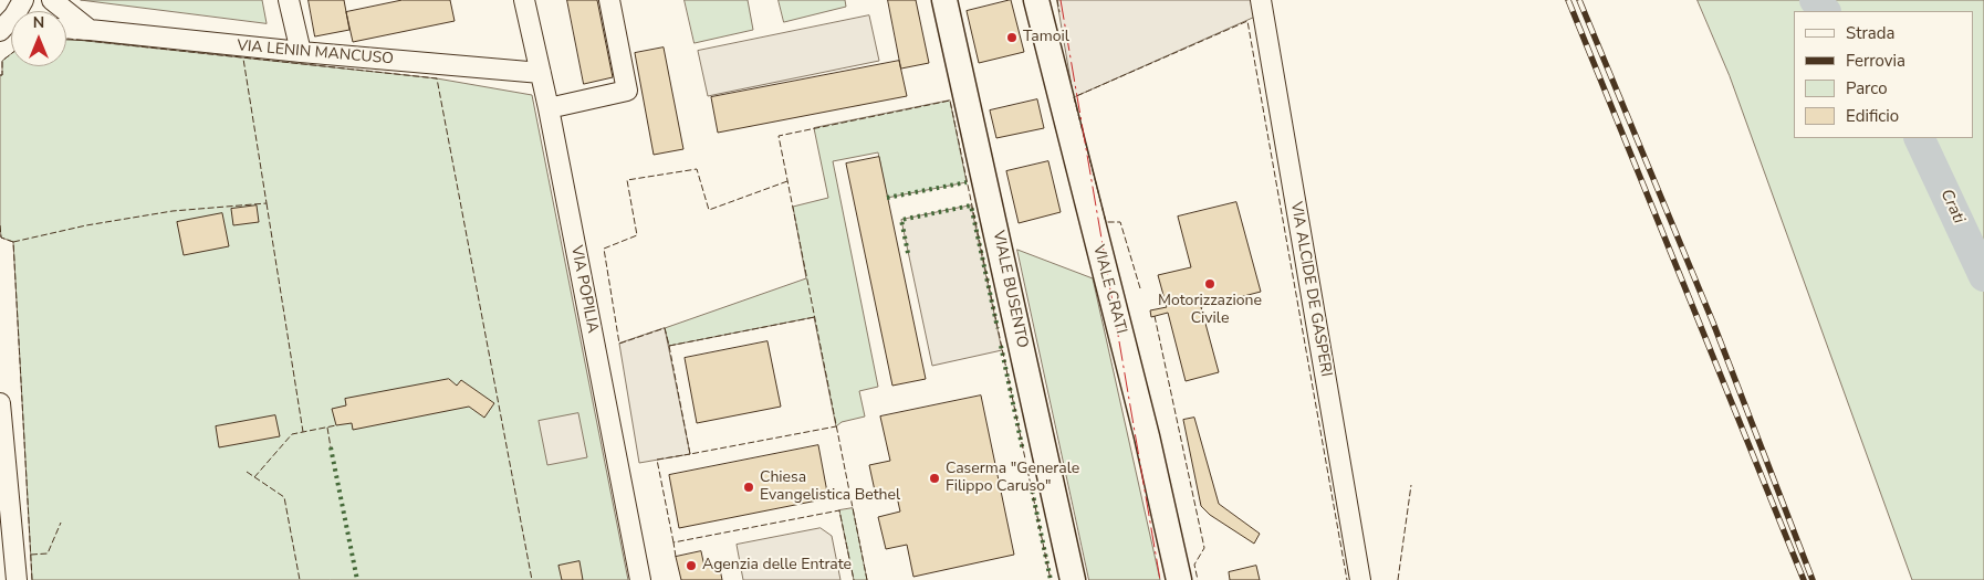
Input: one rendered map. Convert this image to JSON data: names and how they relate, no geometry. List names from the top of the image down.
{
  "streets": {
    "main road": ["VIALE BUSENTO", "VIALE CRATI"],
    "street": ["VIA LENIN MANCUSO", "VIA POPILIA", "VIA ALCIDE DE GASPERI"]
  },
  "crossings": [
    ["VIA LENIN MANCUSO", "VIA POPILIA"]
  ],
  "water": ["Crati"],
  "places": [
    "Tamoil",
    "Motorizzazione Civile",
    "Caserma \"Generale Filippo Caruso\"",
    "Chiesa Evangelistica Bethel",
    "Agenzia delle Entrate"
  ],
  "legend": [
    "Strada",
    "Ferrovia",
    "Parco",
    "Edificio"
  ],
  "north": "top"
}
